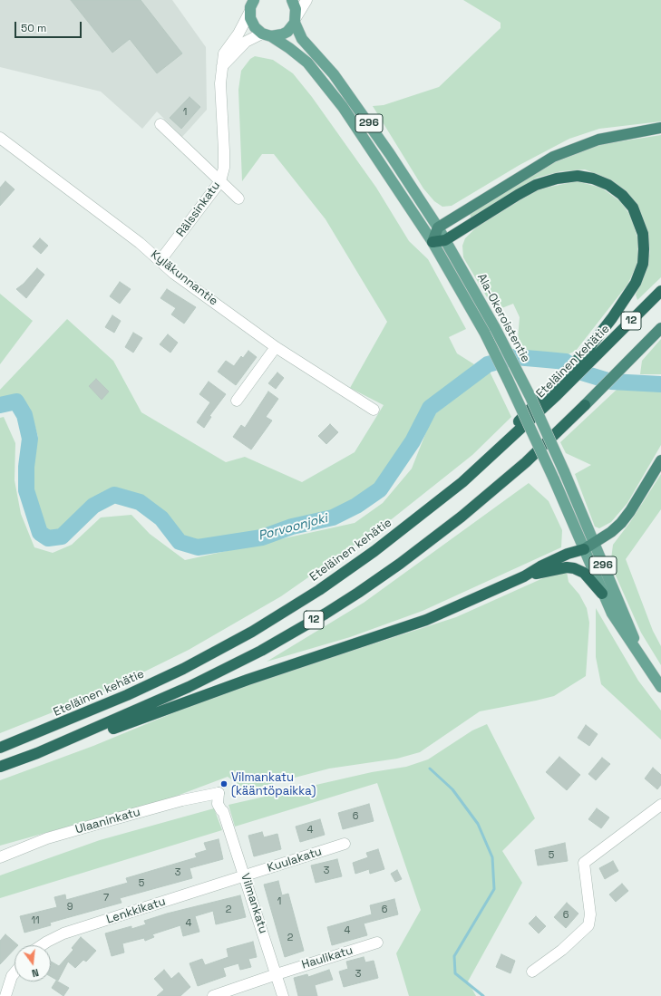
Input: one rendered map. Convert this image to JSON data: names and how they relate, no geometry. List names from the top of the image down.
{
  "streets": {
    "highway": ["12", "Eteläinen kehätie"],
    "main road": ["296", "Ala-Okeroistentie"],
    "street": [
      "Rälssinkatu",
      "Kyläkunnantie",
      "Ulaaninkatu",
      "Kuulakatu",
      "Vilmankatu",
      "Lenkkikatu",
      "Haulikatu"
    ]
  },
  "crossings": [
    ["Rälssinkatu", "Kyläkunnantie"],
    ["Ulaaninkatu", "Vilmankatu"],
    ["Kuulakatu", "Vilmankatu"],
    ["Kuulakatu", "Lenkkikatu"],
    ["Vilmankatu", "Lenkkikatu"],
    ["Vilmankatu", "Haulikatu"]
  ],
  "water": ["Porvoonjoki"],
  "places": ["Vilmankatu (kääntöpaikka)"],
  "house_numbers": [
    "1",
    "6",
    "4",
    "5",
    "3",
    "3",
    "5",
    "7",
    "1",
    "9",
    "2",
    "6",
    "6",
    "11",
    "4",
    "4",
    "2",
    "3"
  ],
  "scale_bar": "50 m",
  "north": "bottom"
}
